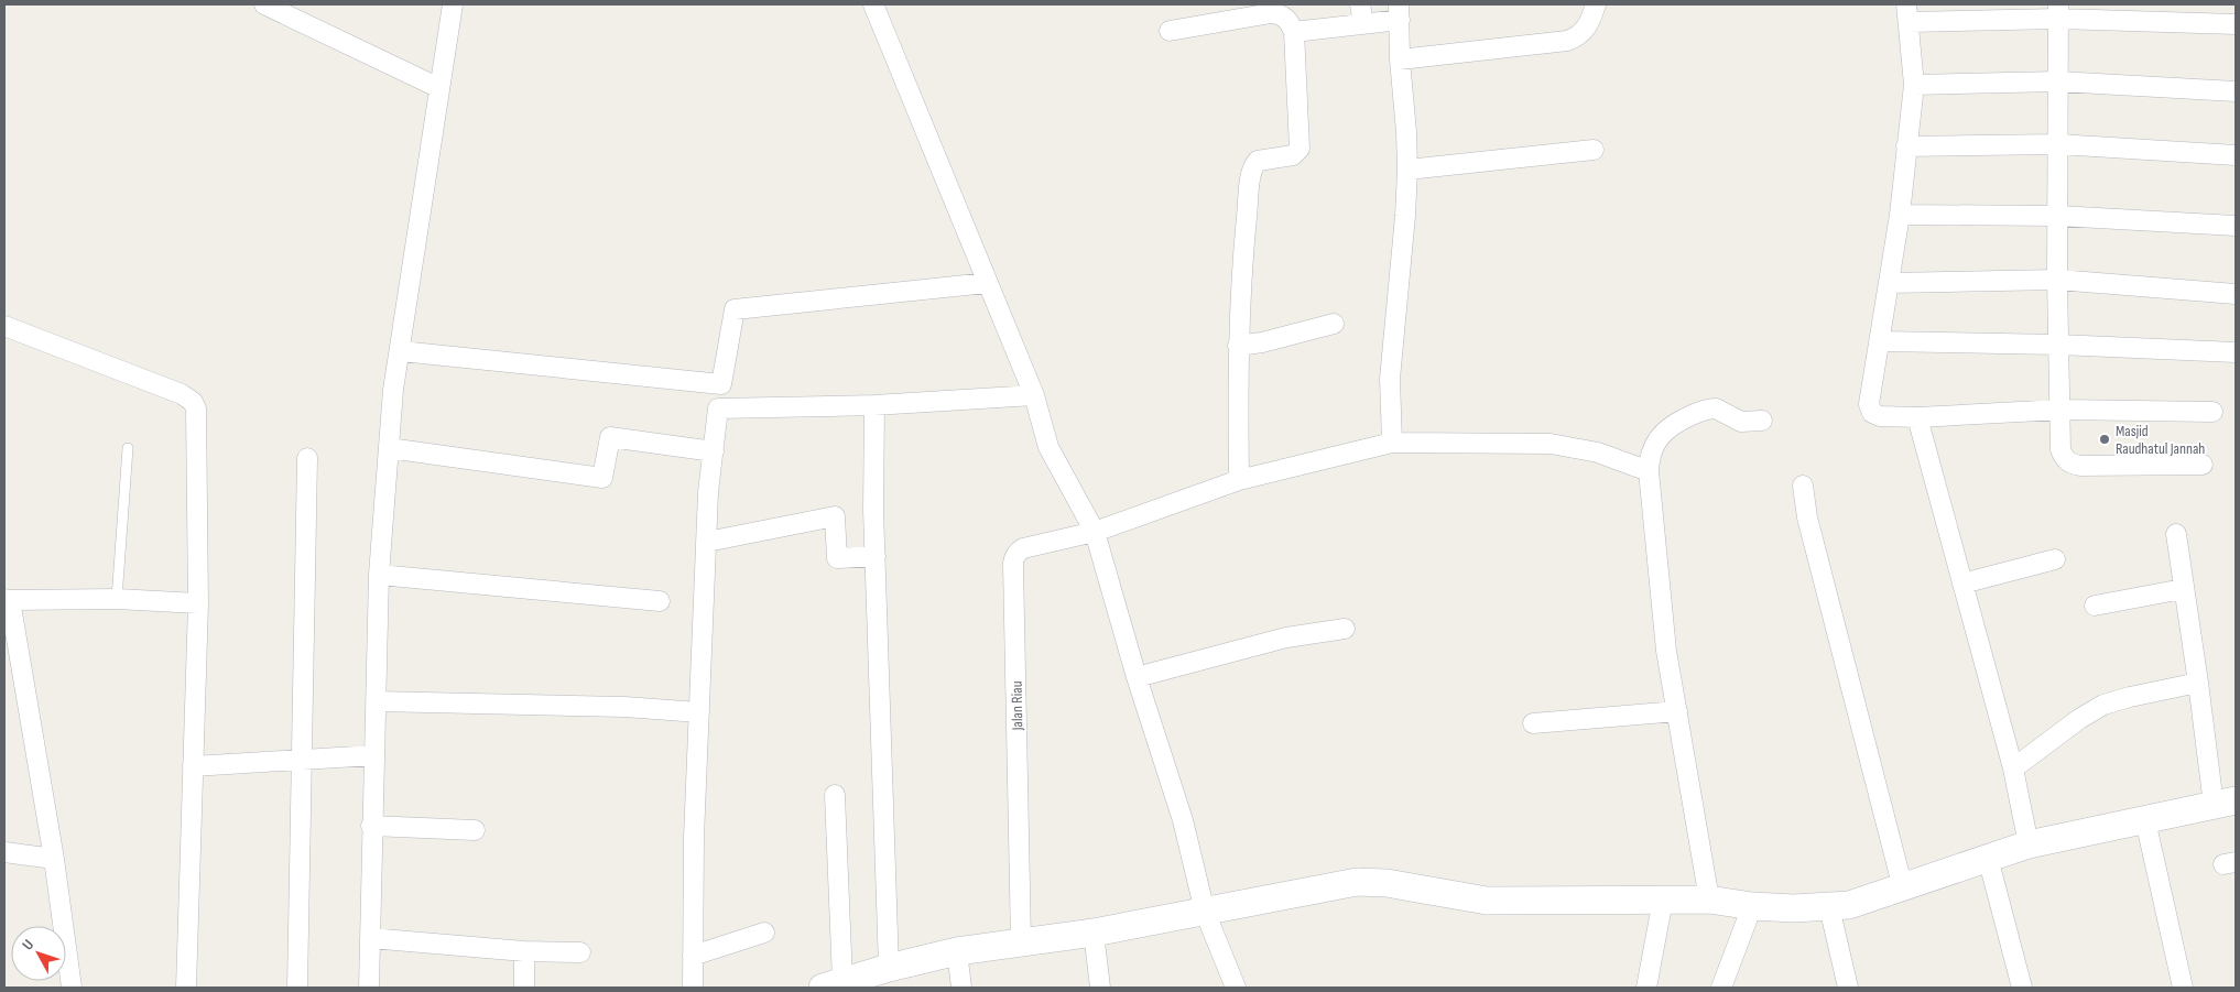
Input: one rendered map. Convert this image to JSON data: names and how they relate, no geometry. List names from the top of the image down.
{
  "streets": {
    "street": ["Jalan Riau"]
  },
  "places": ["Masjid Raudhatul Jannah"],
  "north": "top left"
}
